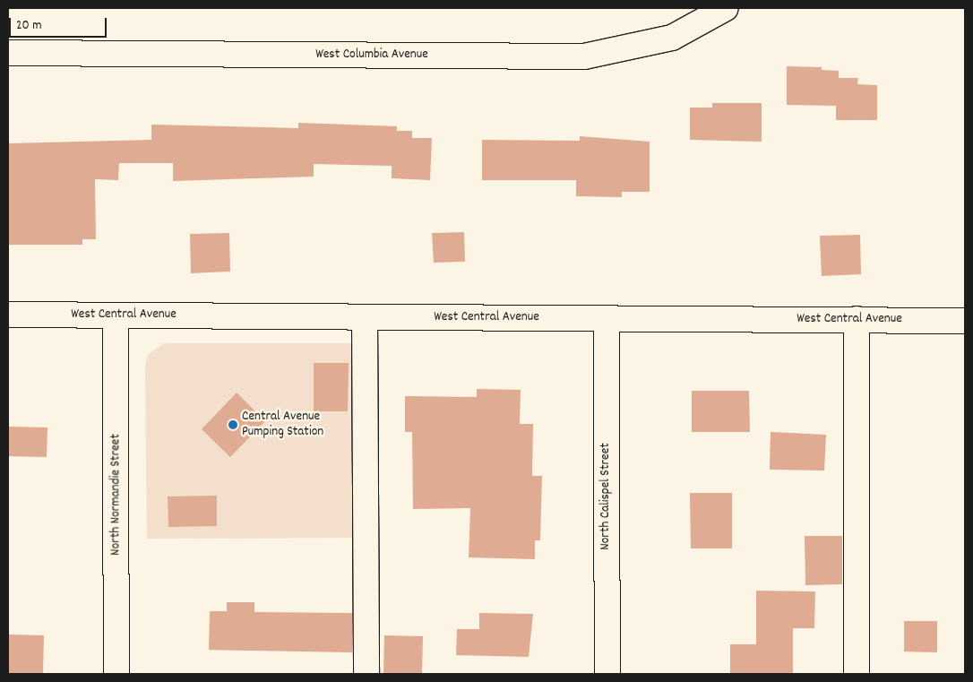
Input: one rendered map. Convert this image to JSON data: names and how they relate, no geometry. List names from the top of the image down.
{
  "streets": {
    "street": [
      "West Columbia Avenue",
      "West Central Avenue",
      "North Normandie Street",
      "North Calispel Street"
    ]
  },
  "crossings": [
    ["West Central Avenue", "North Normandie Street"],
    ["West Central Avenue", "North Calispel Street"]
  ],
  "places": ["Central Avenue Pumping Station"],
  "scale_bar": "20 m"
}
